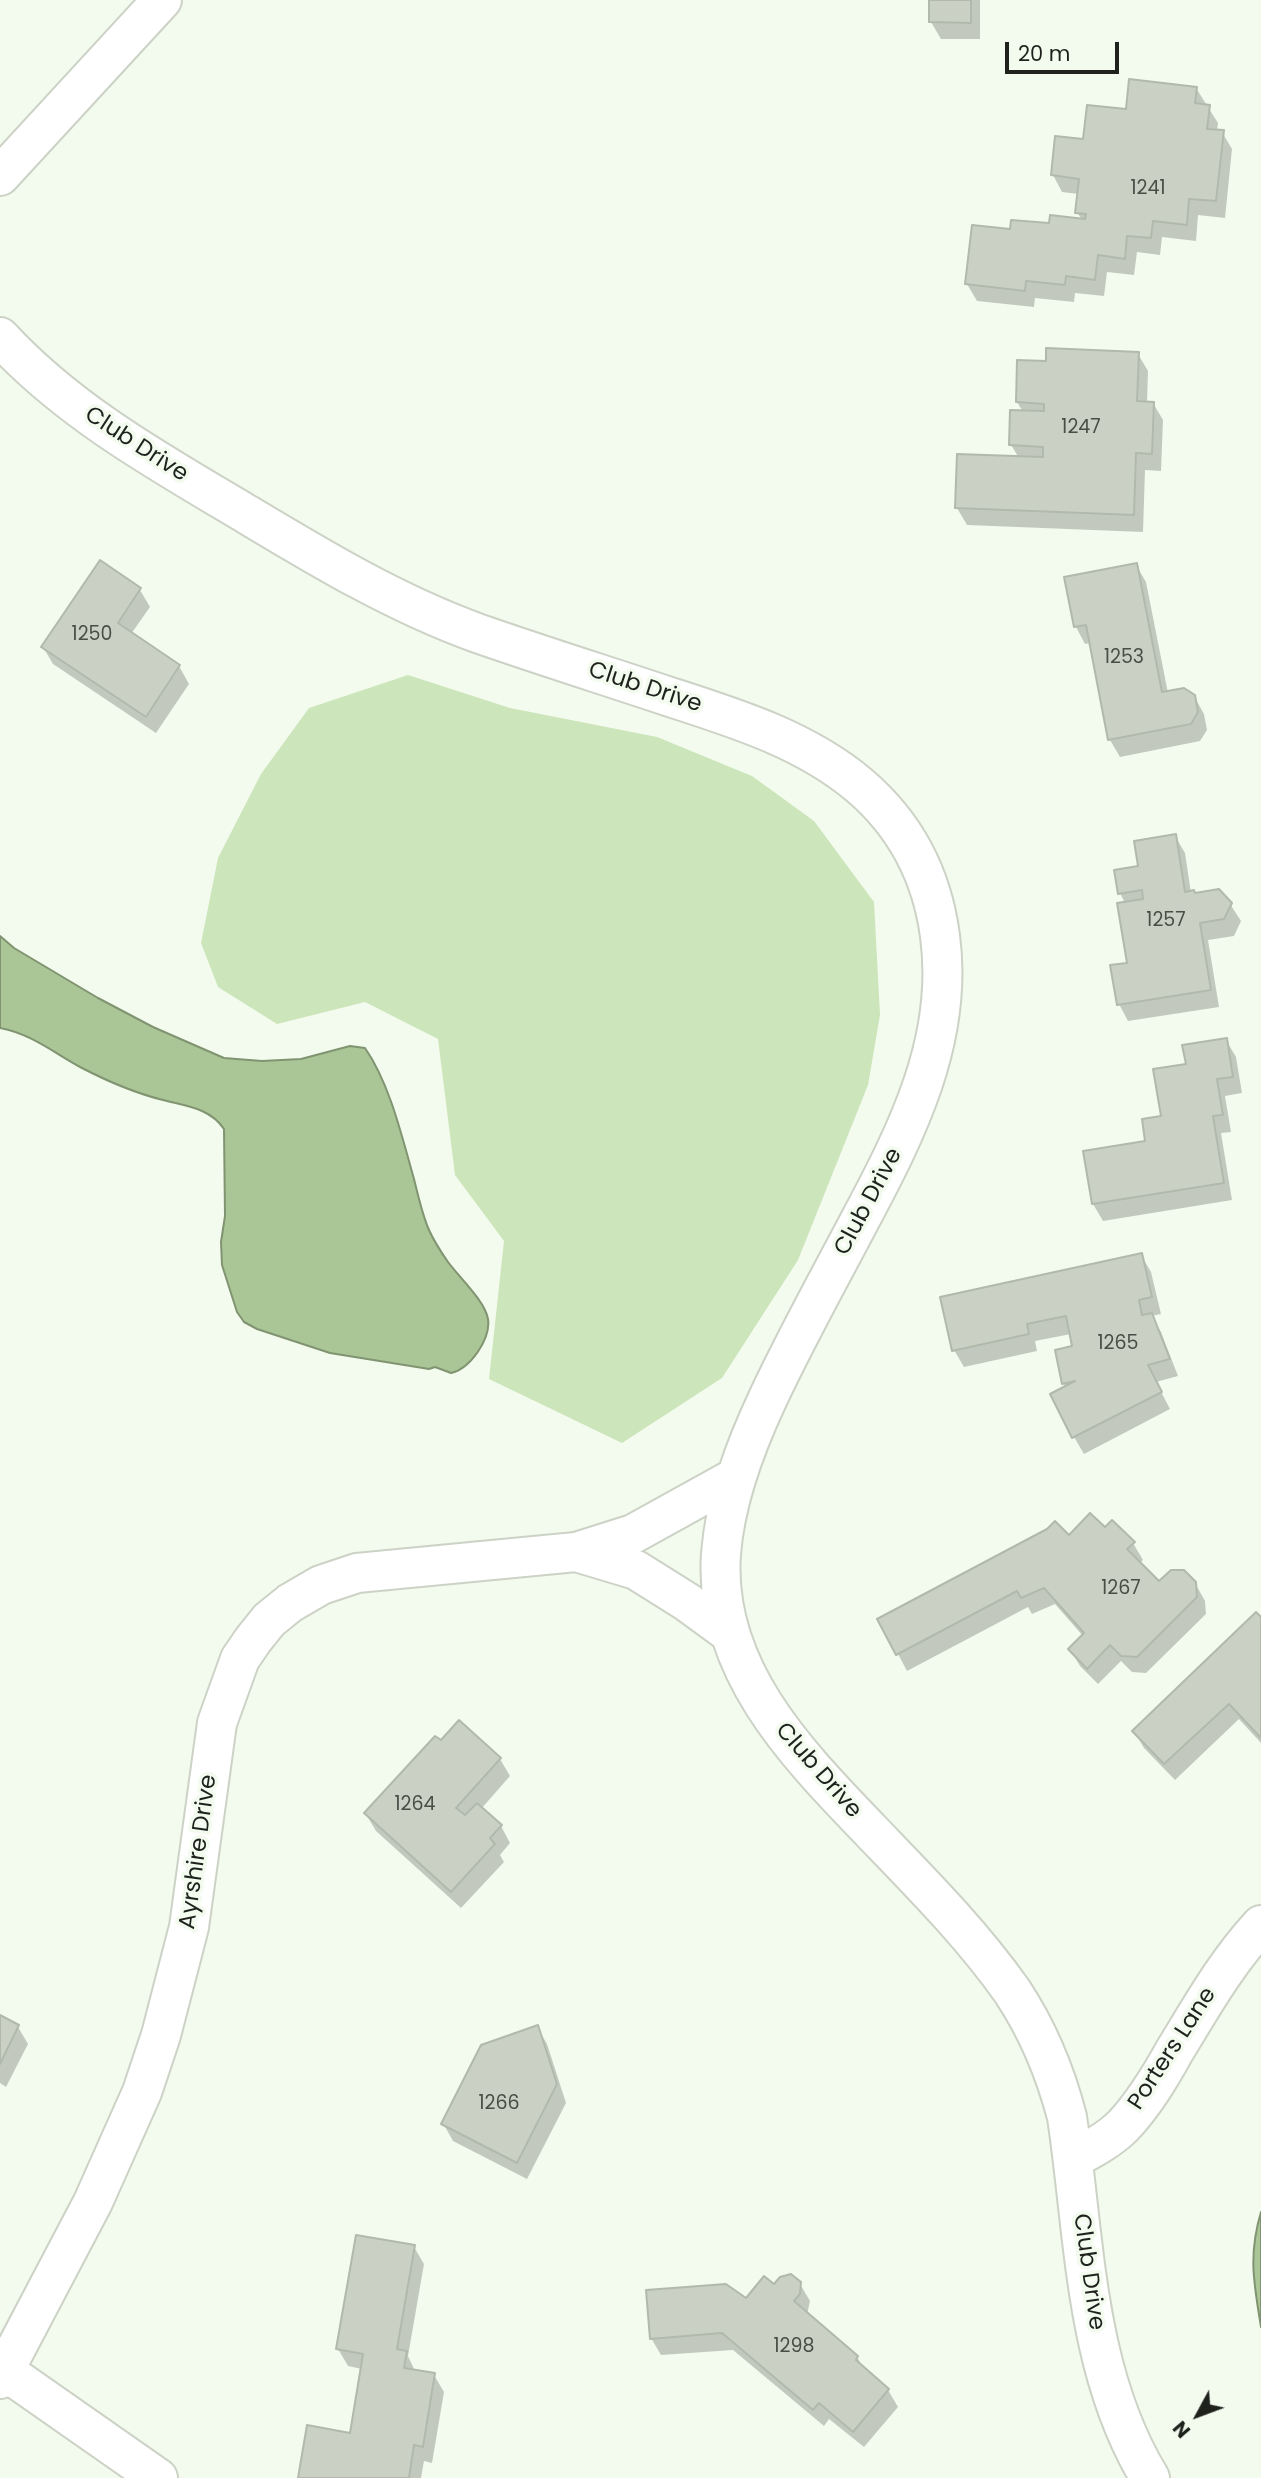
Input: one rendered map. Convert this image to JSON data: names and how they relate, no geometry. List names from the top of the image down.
{
  "streets": {
    "street": ["Club Drive", "Ayrshire Drive", "Porters Lane"]
  },
  "crossings": [
    ["Club Drive", "Ayrshire Drive"],
    ["Club Drive", "Porters Lane"]
  ],
  "house_numbers": [
    "1241",
    "1247",
    "1250",
    "1253",
    "1257",
    "1265",
    "1267",
    "1264",
    "1266",
    "1298"
  ],
  "scale_bar": "20 m",
  "north": "bottom left"
}
